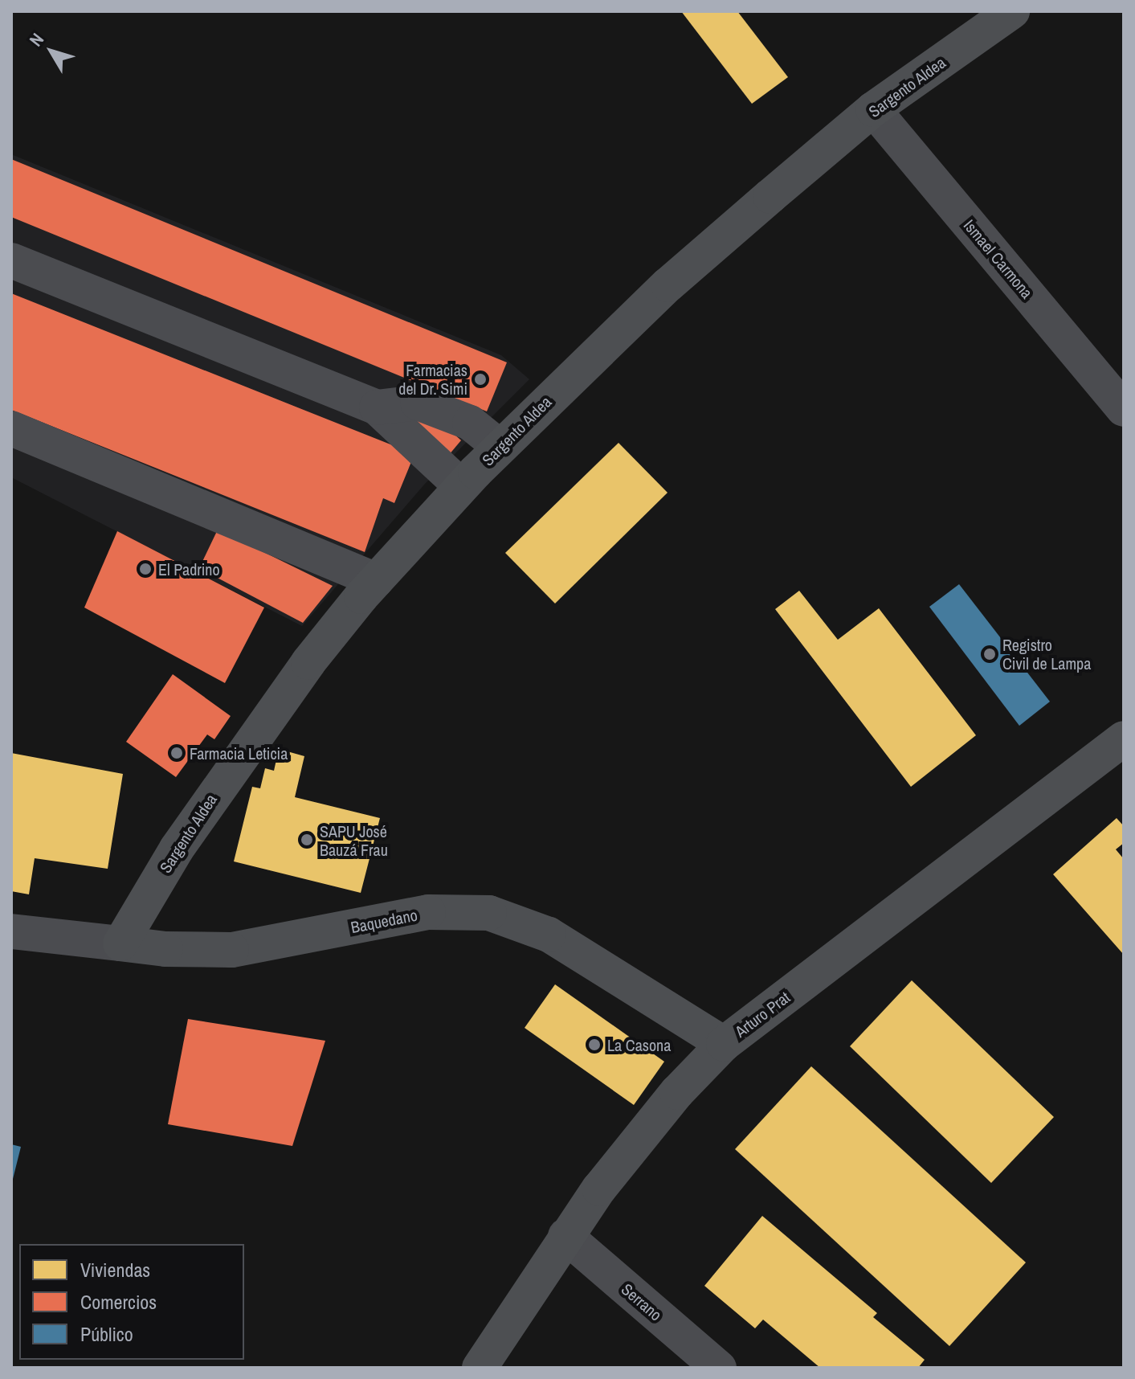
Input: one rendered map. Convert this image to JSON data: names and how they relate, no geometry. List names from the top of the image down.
{
  "streets": {
    "main road": ["Sargento Aldea", "Baquedano", "Arturo Prat"],
    "street": ["Ismael Carmona", "Serrano"]
  },
  "crossings": [
    ["Sargento Aldea", "Ismael Carmona"],
    ["Sargento Aldea", "Baquedano"],
    ["Baquedano", "Arturo Prat"],
    ["Arturo Prat", "Serrano"]
  ],
  "places": [
    "Farmacias del Dr. Simi",
    "El Padrino",
    "Registro Civil de Lampa",
    "Farmacia Leticia",
    "SAPU José Bauzá Frau",
    "La Casona"
  ],
  "legend": ["Viviendas", "Comercios", "Público"],
  "north": "top left"
}
